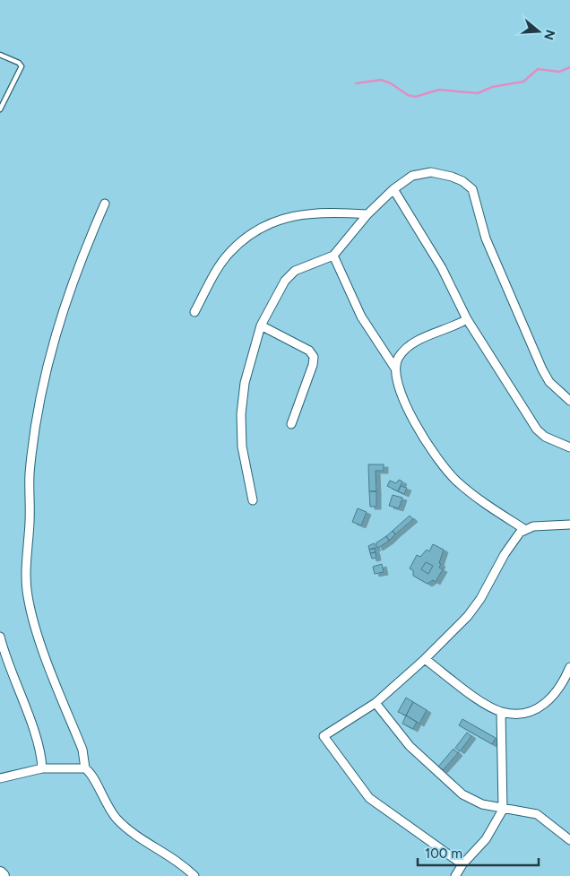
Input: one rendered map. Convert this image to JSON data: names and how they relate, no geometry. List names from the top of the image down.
{
  "scale_bar": "100 m",
  "north": "right"
}
